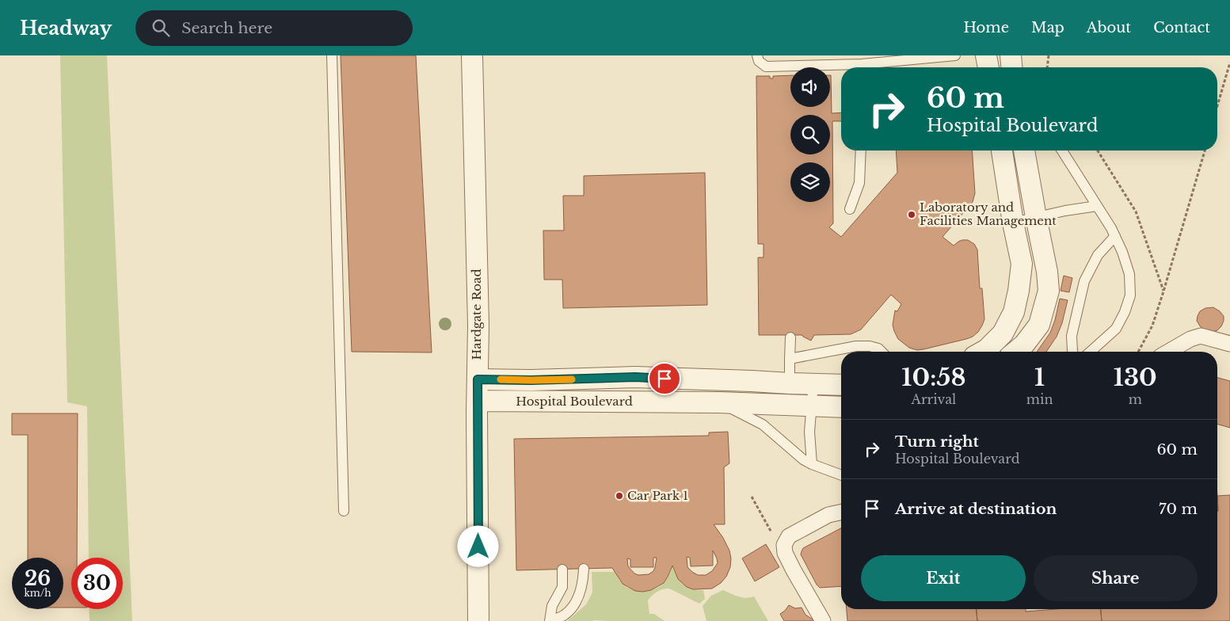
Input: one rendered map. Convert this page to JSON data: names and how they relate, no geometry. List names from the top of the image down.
{
  "streets": {
    "street": ["Hardgate Road", "Hospital Boulevard"]
  },
  "crossings": [
    ["Hardgate Road", "Hospital Boulevard"]
  ],
  "places": ["Laboratory and Facilities Management", "Car Park 1"],
  "page": {
    "header": "Headway",
    "search": "Search here",
    "nav": [
      "Home",
      "Map",
      "About",
      "Contact"
    ],
    "turn": ["60 m", "Hospital Boulevard"],
    "eta": [
      "10:58",
      "Arrival",
      "1",
      "min",
      "130",
      "m"
    ],
    "list": [
      {
        "name": "Turn right",
        "note": "Hospital Boulevard",
        "value": "60 m"
      },
      {
        "name": "Arrive at destination",
        "value": "70 m"
      }
    ],
    "buttons": ["Exit", "Share"],
    "speed": "26 km/h",
    "limit": "30"
  }
}
